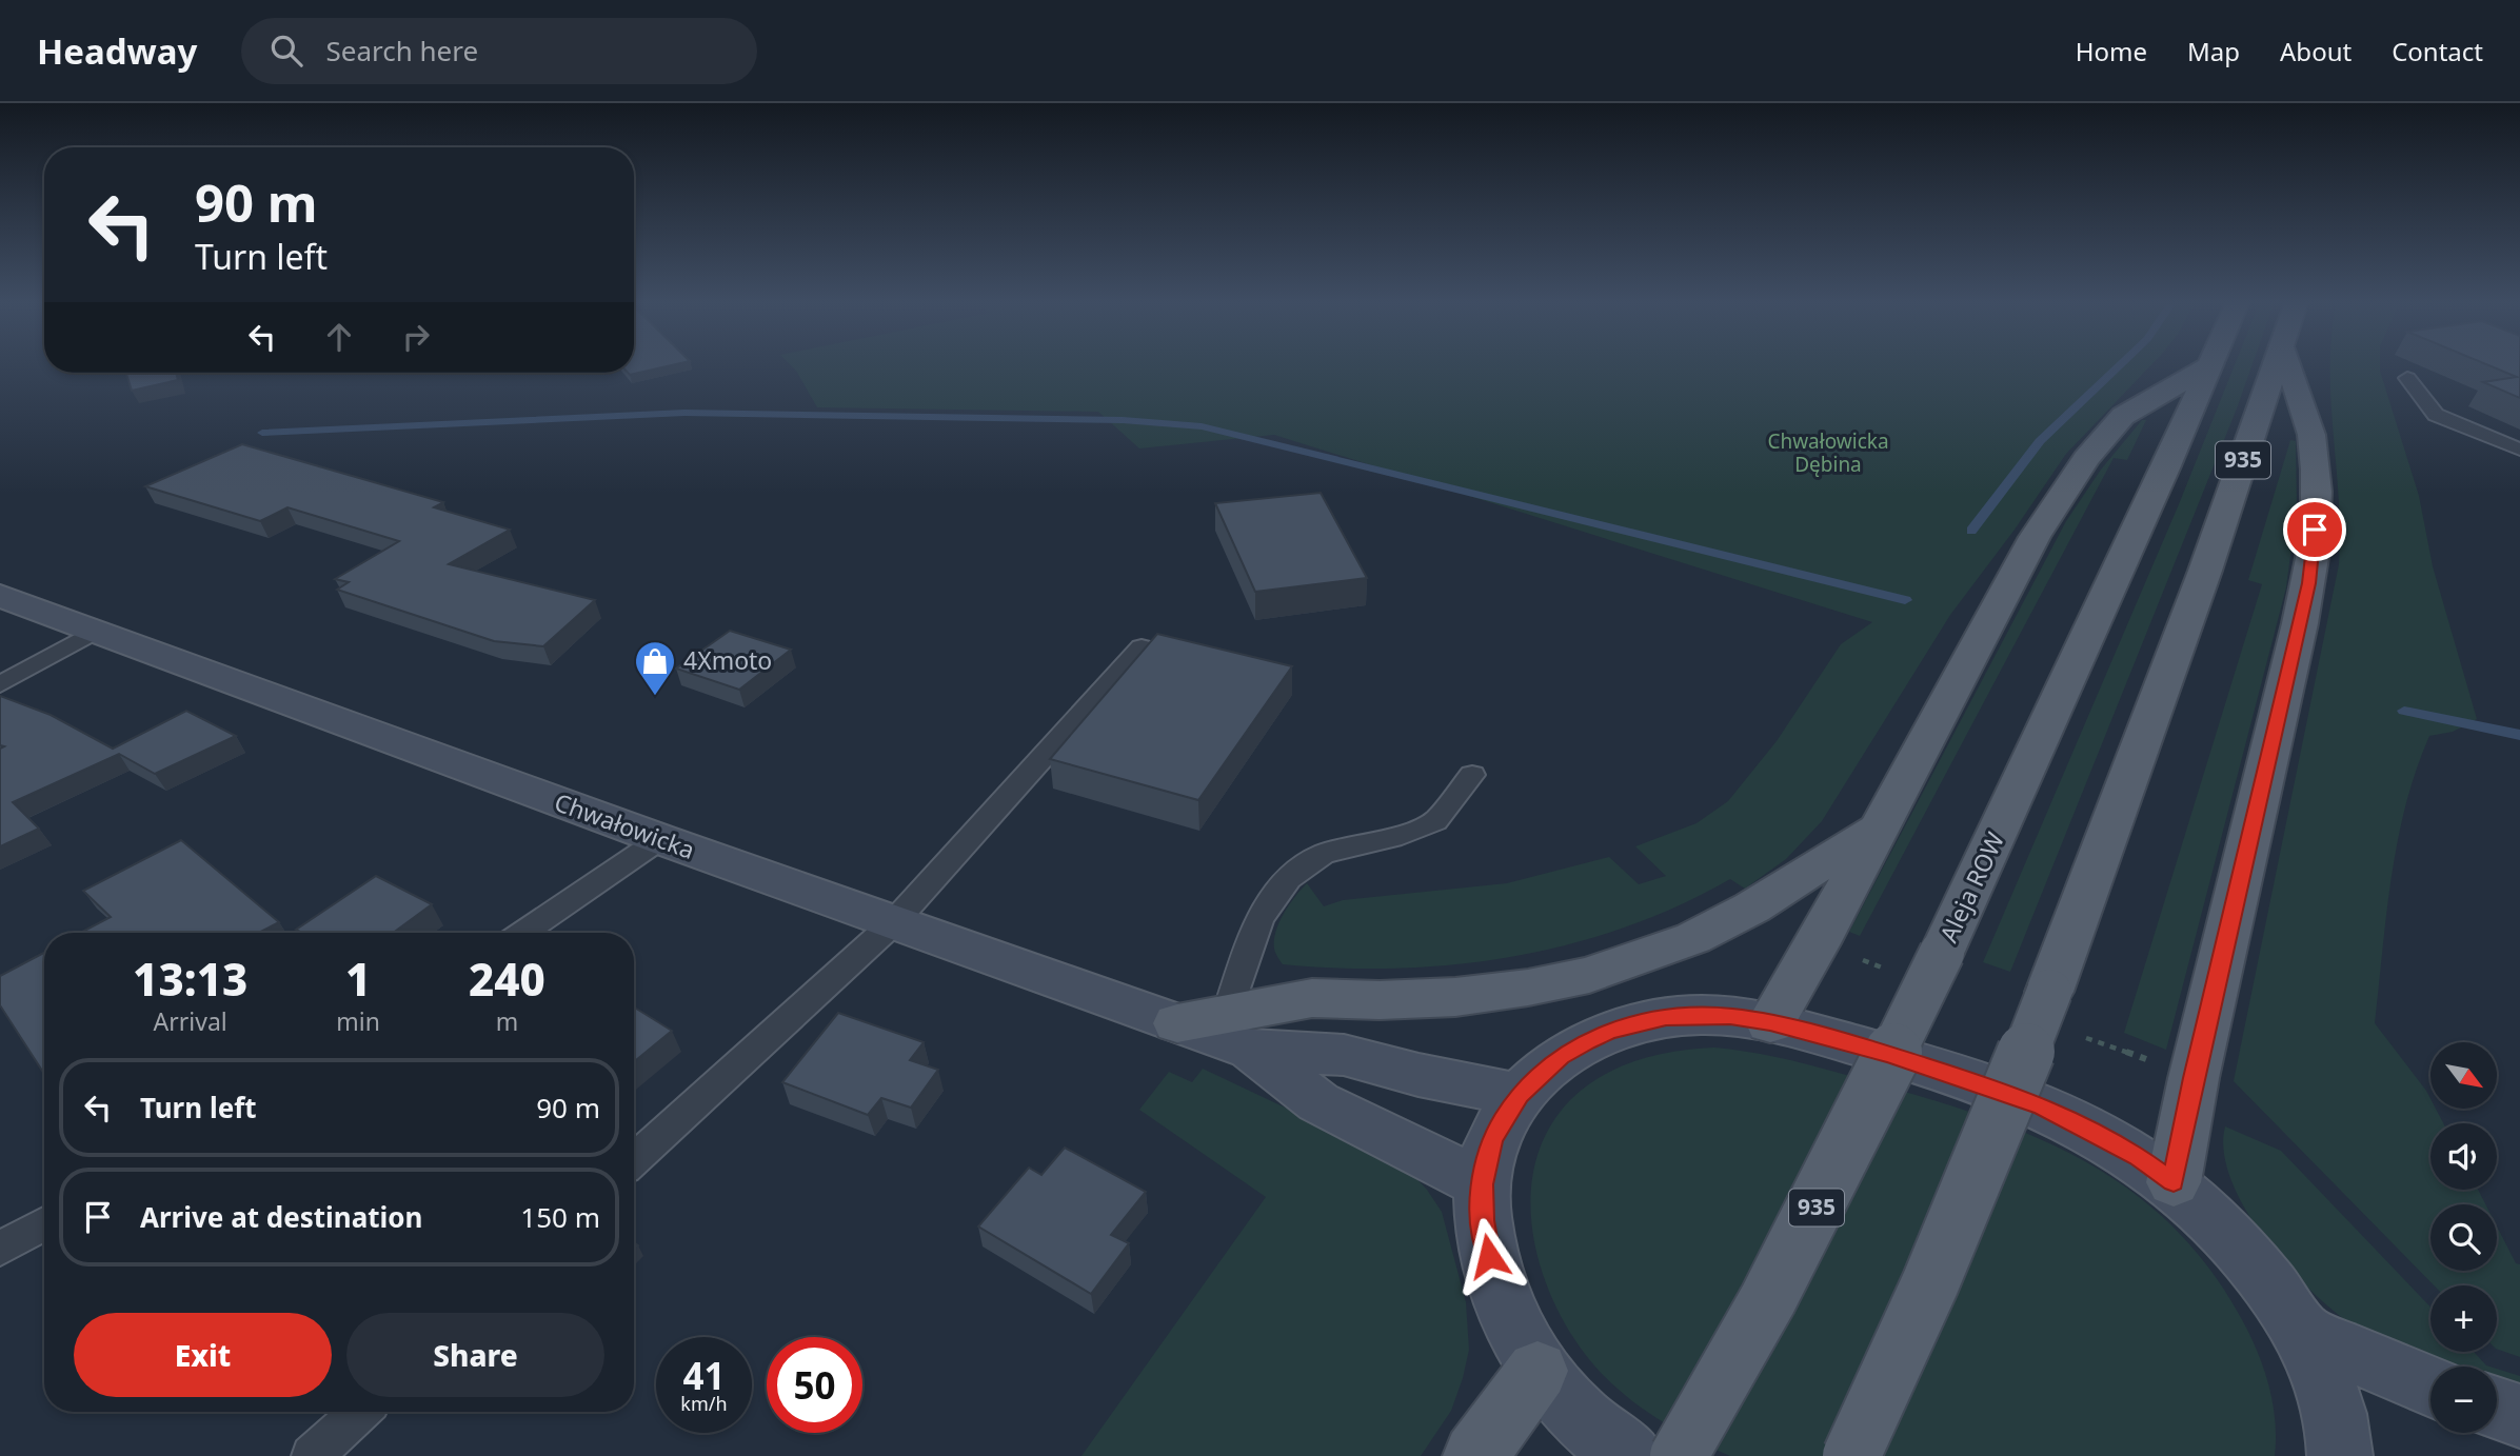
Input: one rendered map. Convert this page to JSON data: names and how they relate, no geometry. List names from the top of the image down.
{
  "streets": {
    "main road": ["935", "Chwałowicka", "Aleja ROW"]
  },
  "parks": ["Chwałowicka Dębina"],
  "places": {
    "shop": ["4Xmoto"]
  },
  "north": "bottom right",
  "page": {
    "header": "Headway",
    "search": "Search here",
    "nav": [
      "Home",
      "Map",
      "About",
      "Contact"
    ],
    "turn": ["90 m", "Turn left"],
    "eta": [
      "13:13",
      "Arrival",
      "1",
      "min",
      "240",
      "m"
    ],
    "map_buttons": ["+", "−"],
    "list": [
      {
        "name": "Turn left",
        "value": "90 m"
      },
      {
        "name": "Arrive at destination",
        "value": "150 m"
      }
    ],
    "buttons": ["Exit", "Share"],
    "speed": "41 km/h",
    "limit": "50"
  }
}
